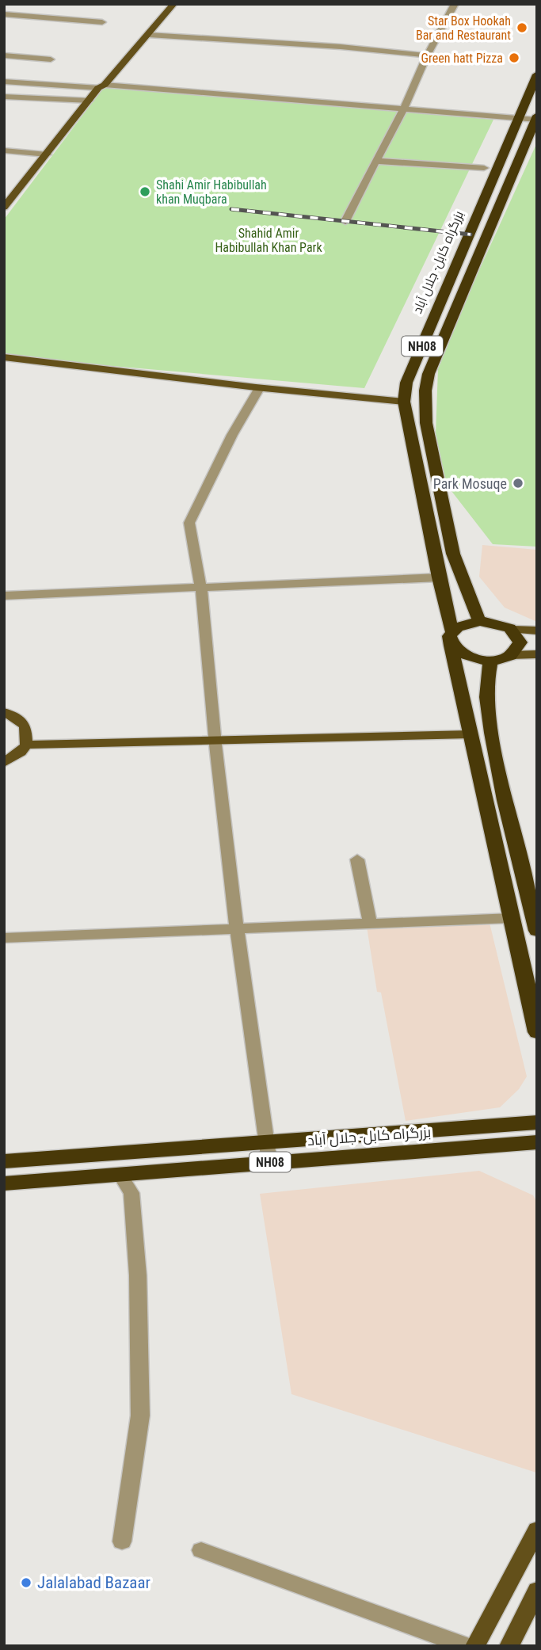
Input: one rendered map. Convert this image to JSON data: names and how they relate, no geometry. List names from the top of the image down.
{
  "streets": {
    "highway": ["بزرگراه کابل- جلال آباد", "NH08"]
  },
  "parks": ["Shahid Amir Habibullah Khan Park"],
  "places": [
    "Star Box Hookah Bar and Restaurant",
    "Green hatt Pizza",
    "Shahi Amir Habibullah khan Muqbara",
    "Park Mosuqe",
    "Jalalabad Bazaar"
  ]
}
